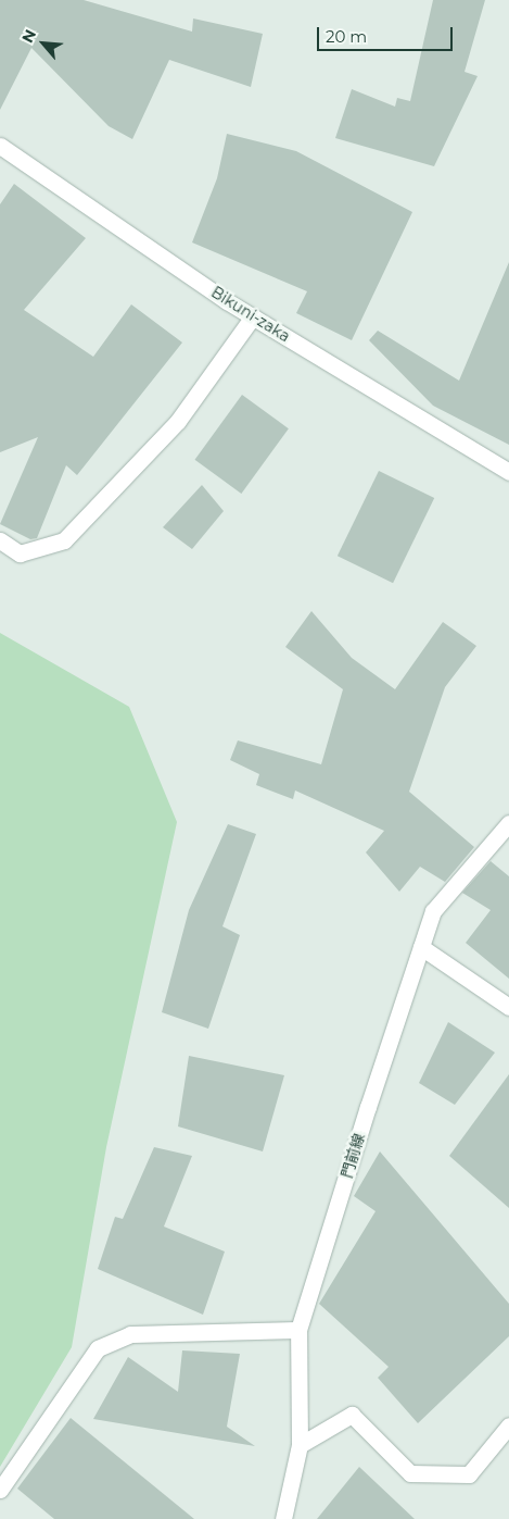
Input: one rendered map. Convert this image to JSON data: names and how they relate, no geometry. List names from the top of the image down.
{
  "streets": {
    "street": ["Bikuni-zaka", "門前線"]
  },
  "scale_bar": "20 m",
  "north": "top left"
}
